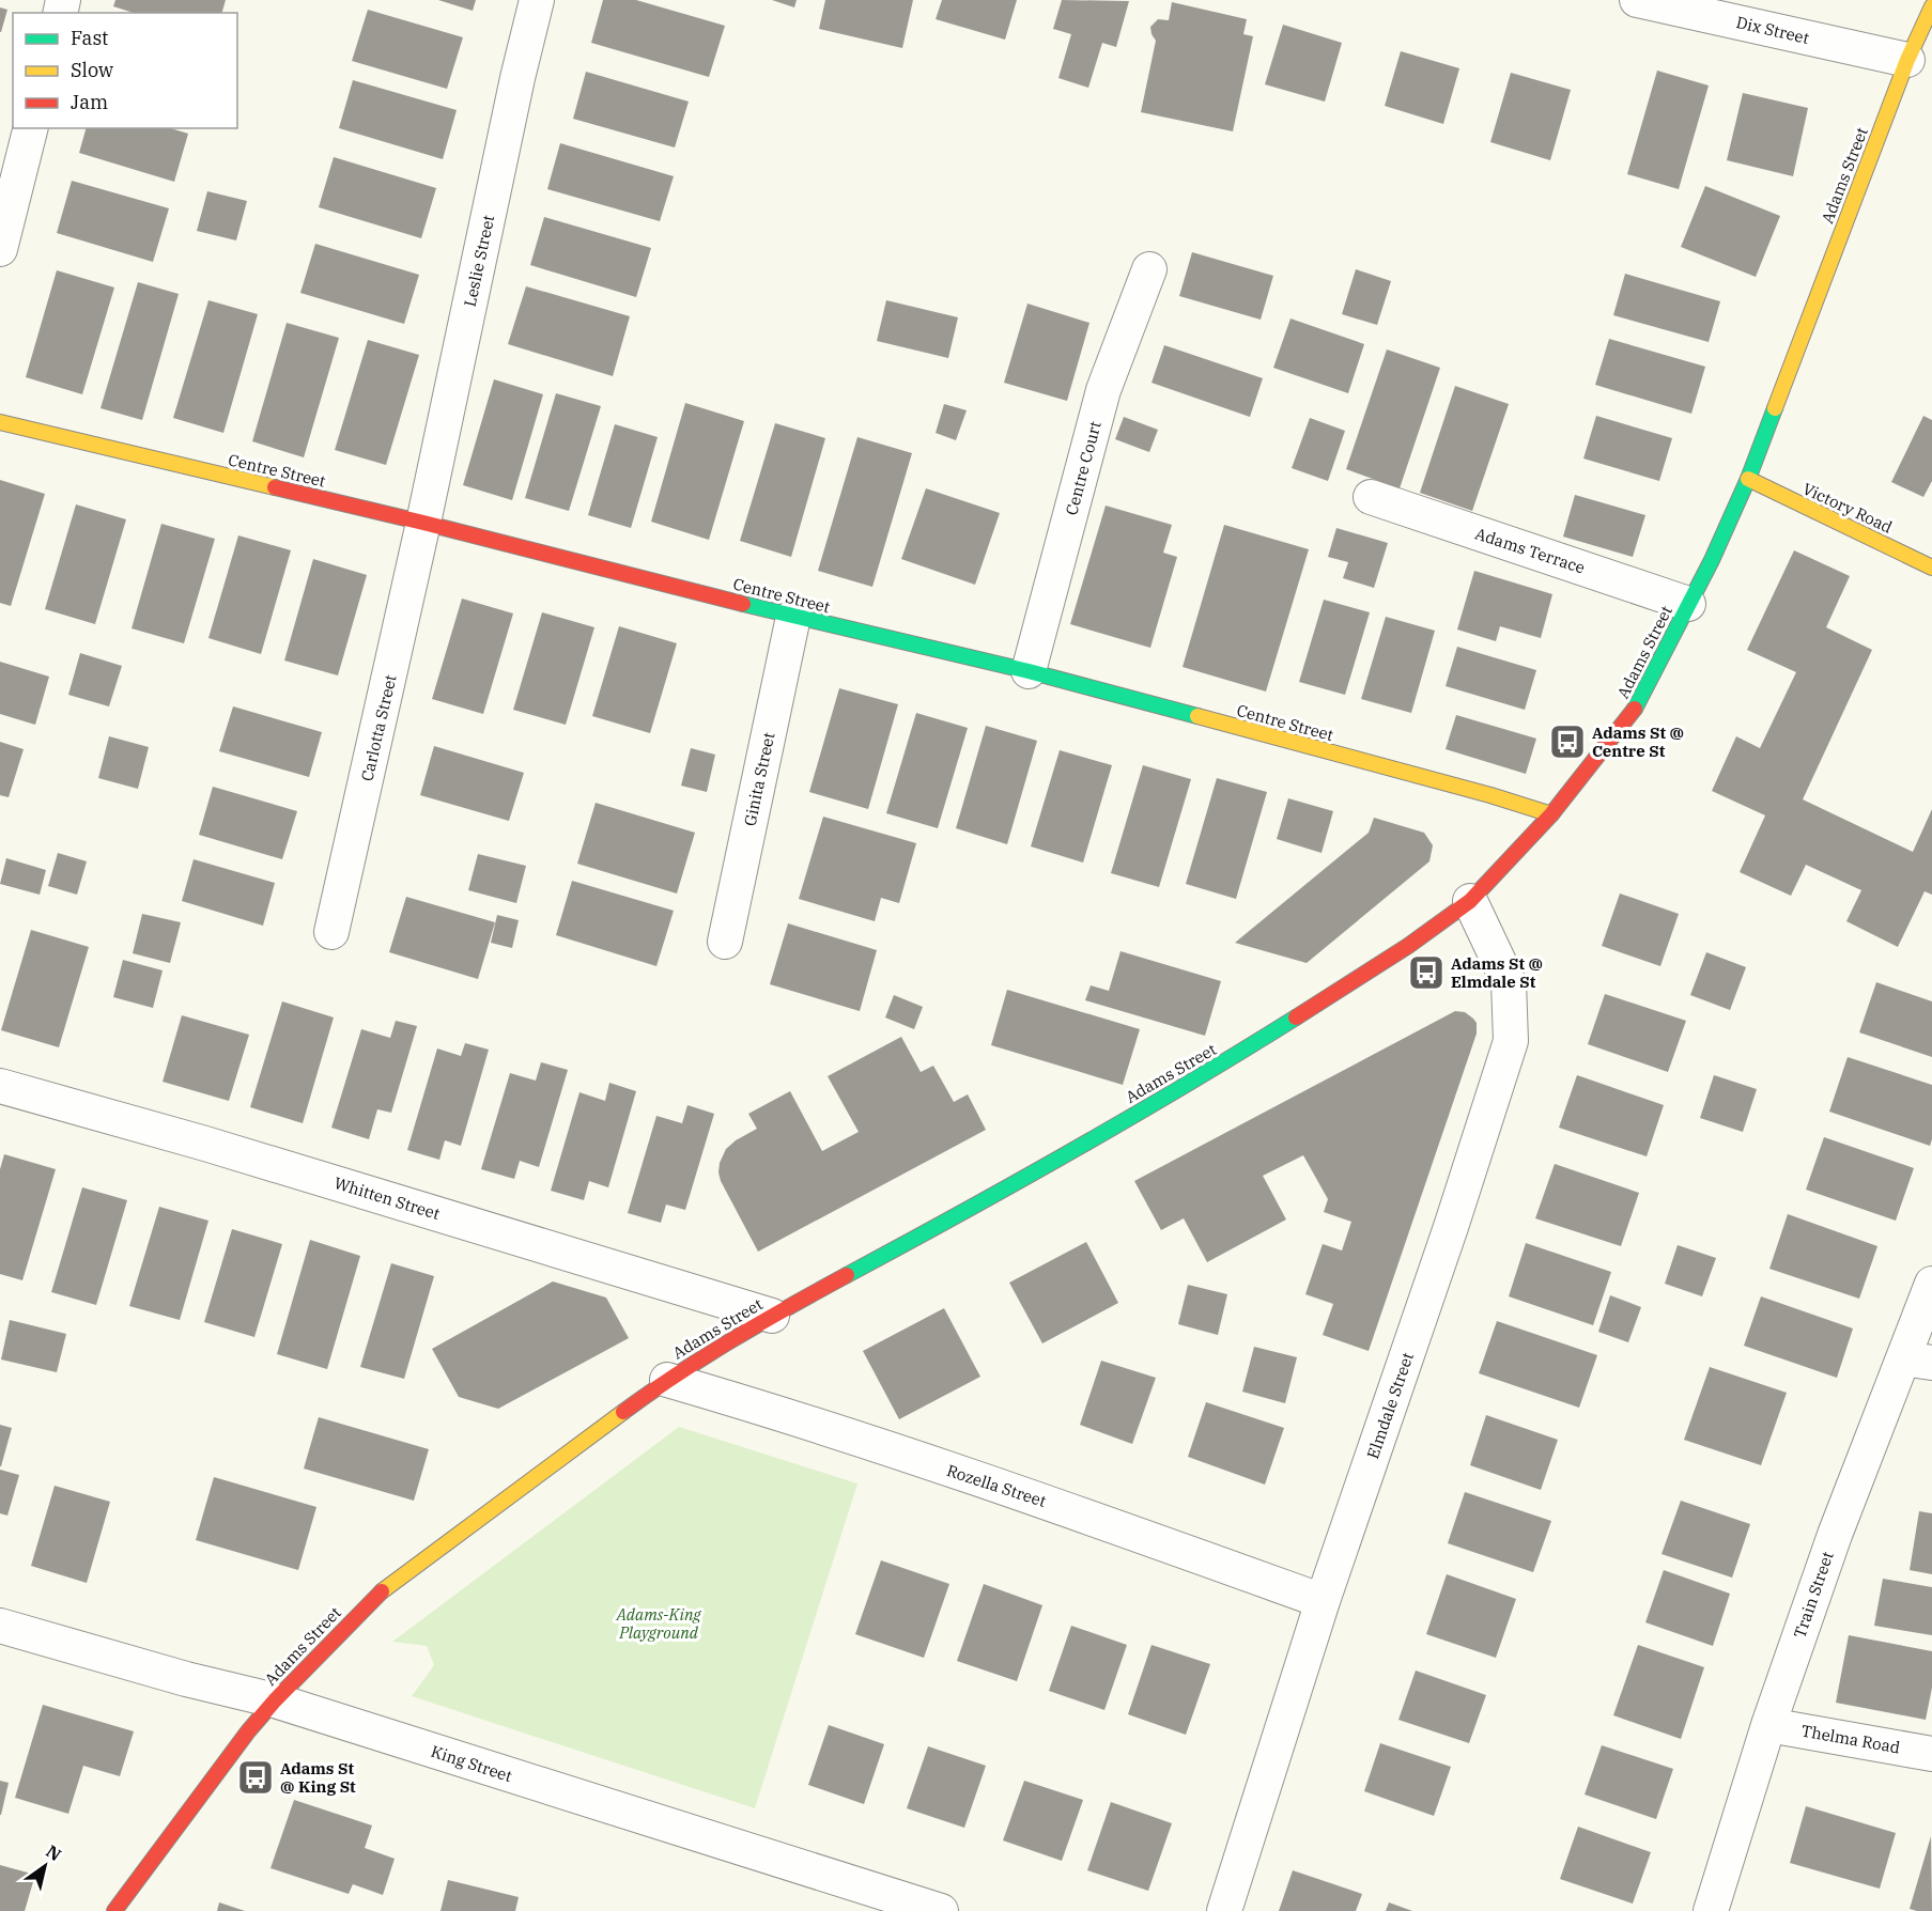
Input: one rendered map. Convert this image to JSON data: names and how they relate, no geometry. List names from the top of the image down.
{
  "streets": {
    "main road": ["Adams Street", "Centre Street", "Victory Road"],
    "street": [
      "Dix Street",
      "Leslie Street",
      "Centre Court",
      "Adams Terrace",
      "Carlotta Street",
      "Ginita Street",
      "Whitten Street",
      "Elmdale Street",
      "Rozella Street",
      "Train Street",
      "Thelma Road",
      "King Street"
    ]
  },
  "crossings": [
    ["Dix Street", "Adams Street"],
    ["Adams Street", "Centre Street"],
    ["Adams Street", "Victory Road"],
    ["Adams Street", "Adams Terrace"],
    ["Adams Street", "Whitten Street"],
    ["Adams Street", "Elmdale Street"],
    ["Adams Street", "Rozella Street"],
    ["Adams Street", "King Street"],
    ["Leslie Street", "Centre Street"],
    ["Leslie Street", "Carlotta Street"],
    ["Centre Court", "Centre Street"],
    ["Centre Street", "Carlotta Street"],
    ["Centre Street", "Ginita Street"],
    ["Elmdale Street", "Rozella Street"],
    ["Train Street", "Thelma Road"]
  ],
  "parks": ["Adams-King Playground"],
  "places": {
    "bus stop": ["Adams St @ Centre St", "Adams St @ Elmdale St", "Adams St @ King St"]
  },
  "legend": ["Fast", "Slow", "Jam"],
  "north": "top right"
}
